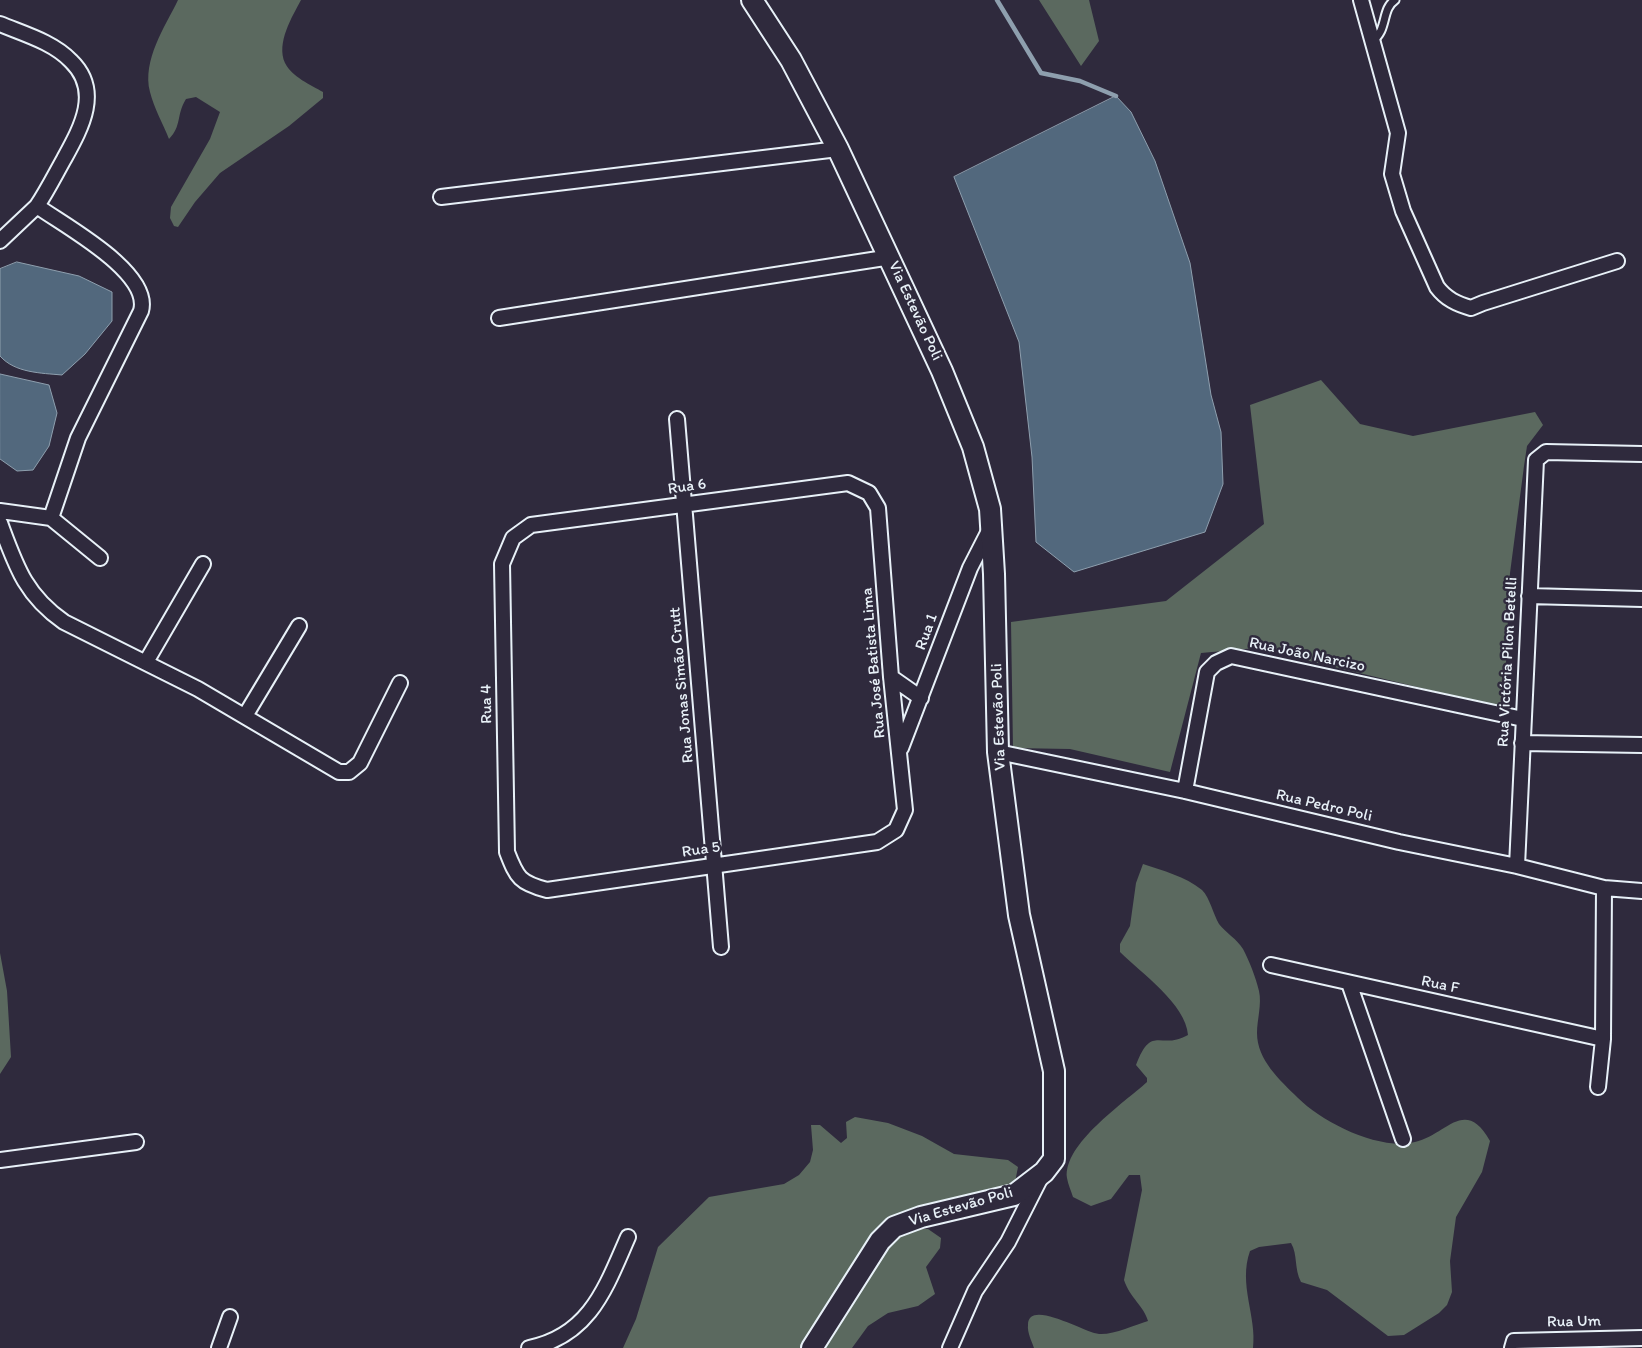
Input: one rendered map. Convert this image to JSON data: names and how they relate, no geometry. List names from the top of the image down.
{
  "streets": {
    "main road": ["Via Estevão Poli"],
    "street": [
      "Rua 6",
      "Rua 1",
      "Rua João Narcizo",
      "Rua Victória Pilon Betelli",
      "Rua José Batista Lima",
      "Rua Jonas Simão Crutt",
      "Rua 4",
      "Rua Pedro Poli",
      "Rua 5",
      "Rua F",
      "Rua Um"
    ]
  },
  "crossings": [
    ["Via Estevão Poli", "Rua 1"],
    ["Via Estevão Poli", "Rua Pedro Poli"],
    ["Rua 6", "Rua José Batista Lima"],
    ["Rua 6", "Rua Jonas Simão Crutt"],
    ["Rua 6", "Rua 4"],
    ["Rua 1", "Rua José Batista Lima"],
    ["Rua João Narcizo", "Rua Victória Pilon Betelli"],
    ["Rua João Narcizo", "Rua Pedro Poli"],
    ["Rua Victória Pilon Betelli", "Rua Pedro Poli"],
    ["Rua José Batista Lima", "Rua 5"],
    ["Rua Jonas Simão Crutt", "Rua 5"],
    ["Rua 4", "Rua 5"]
  ]
}
